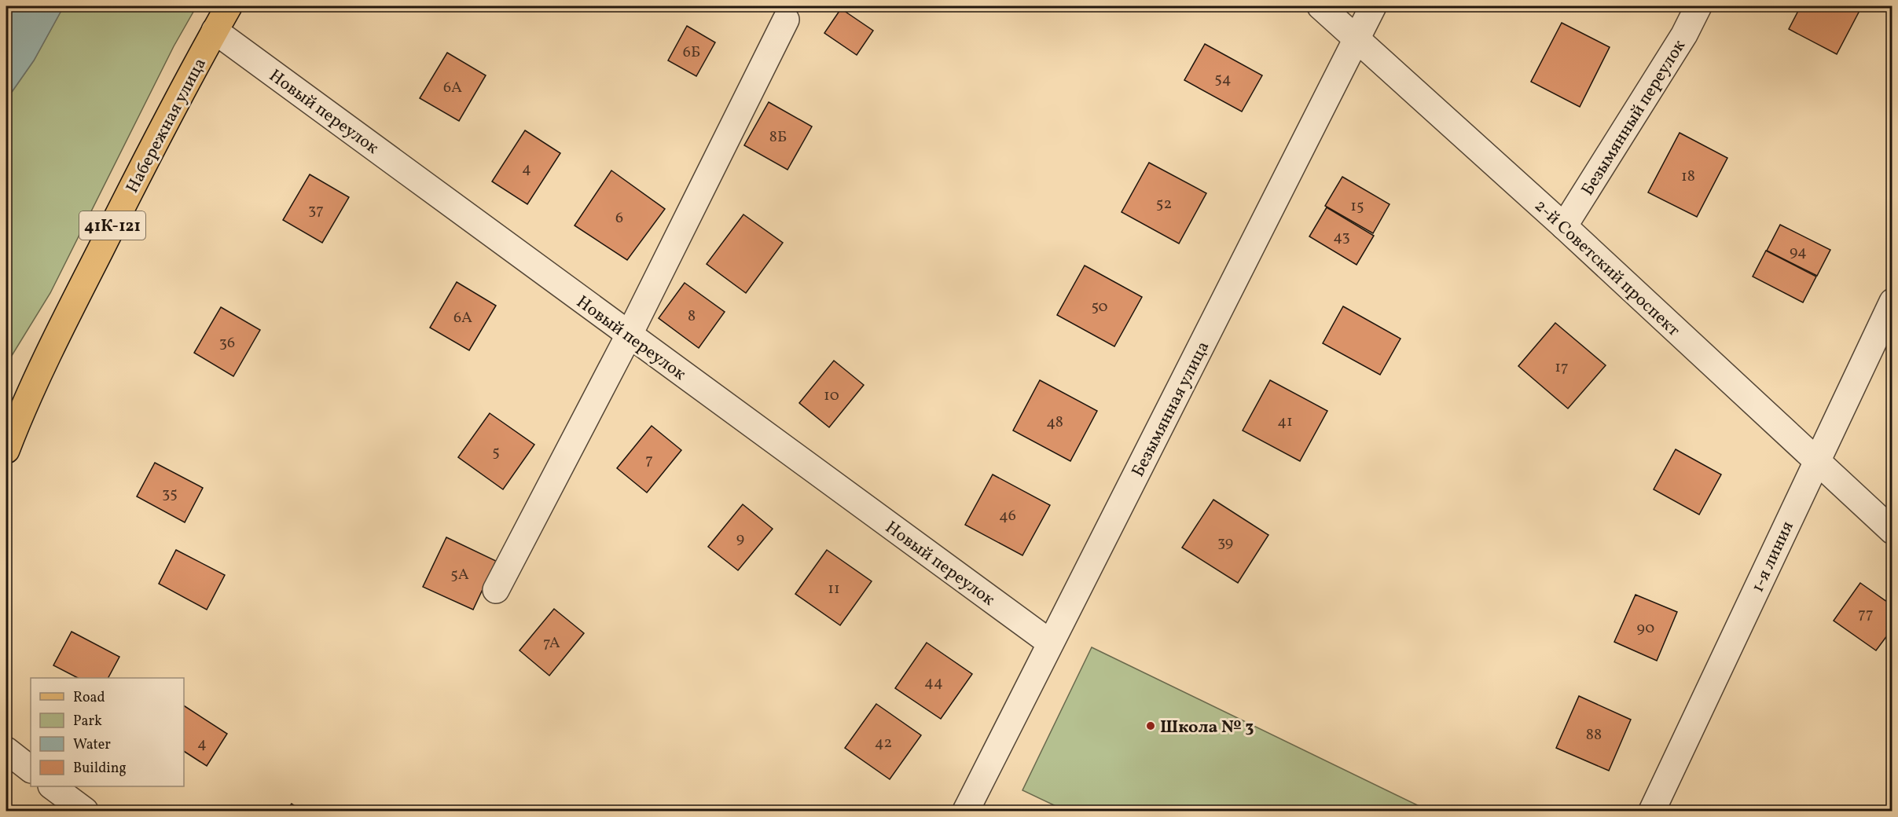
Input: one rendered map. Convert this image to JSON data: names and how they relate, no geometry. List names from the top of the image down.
{
  "streets": {
    "main road": ["Набережная улица", "41К-121"],
    "street": [
      "Новый переулок",
      "Безымянный переулок",
      "2-й Советский проспект",
      "Безымянная улица",
      "1-я линия"
    ]
  },
  "crossings": [
    ["Новый переулок", "Набережная улица"],
    ["Новый переулок", "Безымянная улица"],
    ["Безымянный переулок", "2-й Советский проспект"],
    ["2-й Советский проспект", "Безымянная улица"],
    ["2-й Советский проспект", "1-я линия"]
  ],
  "places": ["Школа № 3"],
  "house_numbers": [
    "6Б",
    "54",
    "6А",
    "8Б",
    "4",
    "18",
    "52",
    "15",
    "37",
    "6",
    "43",
    "94",
    "50",
    "8",
    "6А",
    "36",
    "17",
    "10",
    "41",
    "48",
    "5",
    "7",
    "35",
    "46",
    "9",
    "39",
    "5А",
    "11",
    "77",
    "90",
    "7А",
    "44",
    "88",
    "42",
    "4"
  ],
  "legend": [
    "Road",
    "Park",
    "Water",
    "Building"
  ]
}
